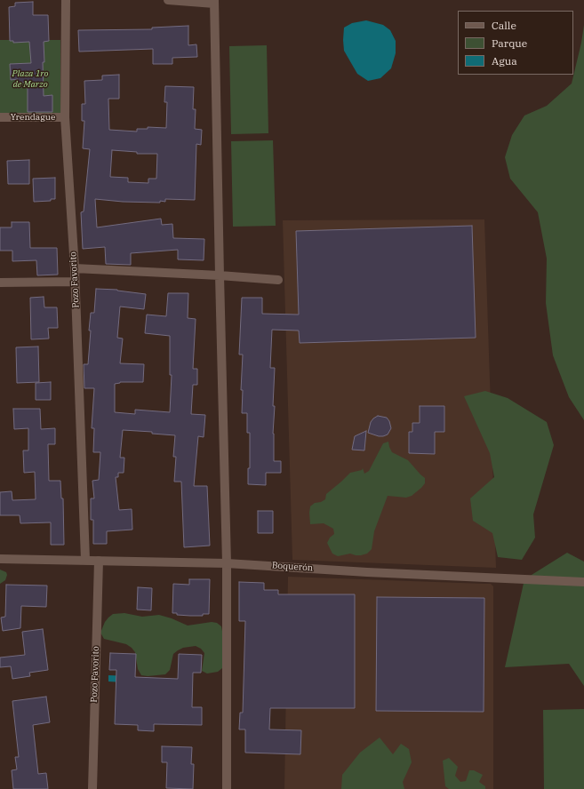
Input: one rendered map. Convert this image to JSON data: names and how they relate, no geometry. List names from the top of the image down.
{
  "streets": {
    "street": ["Yrendague", "Pozo Favorito", "Boquerón"]
  },
  "crossings": [
    ["Yrendague", "Pozo Favorito"],
    ["Pozo Favorito", "Boquerón"]
  ],
  "parks": ["Plaza 1ro de Marzo"],
  "legend": ["Calle", "Parque", "Agua"]
}
